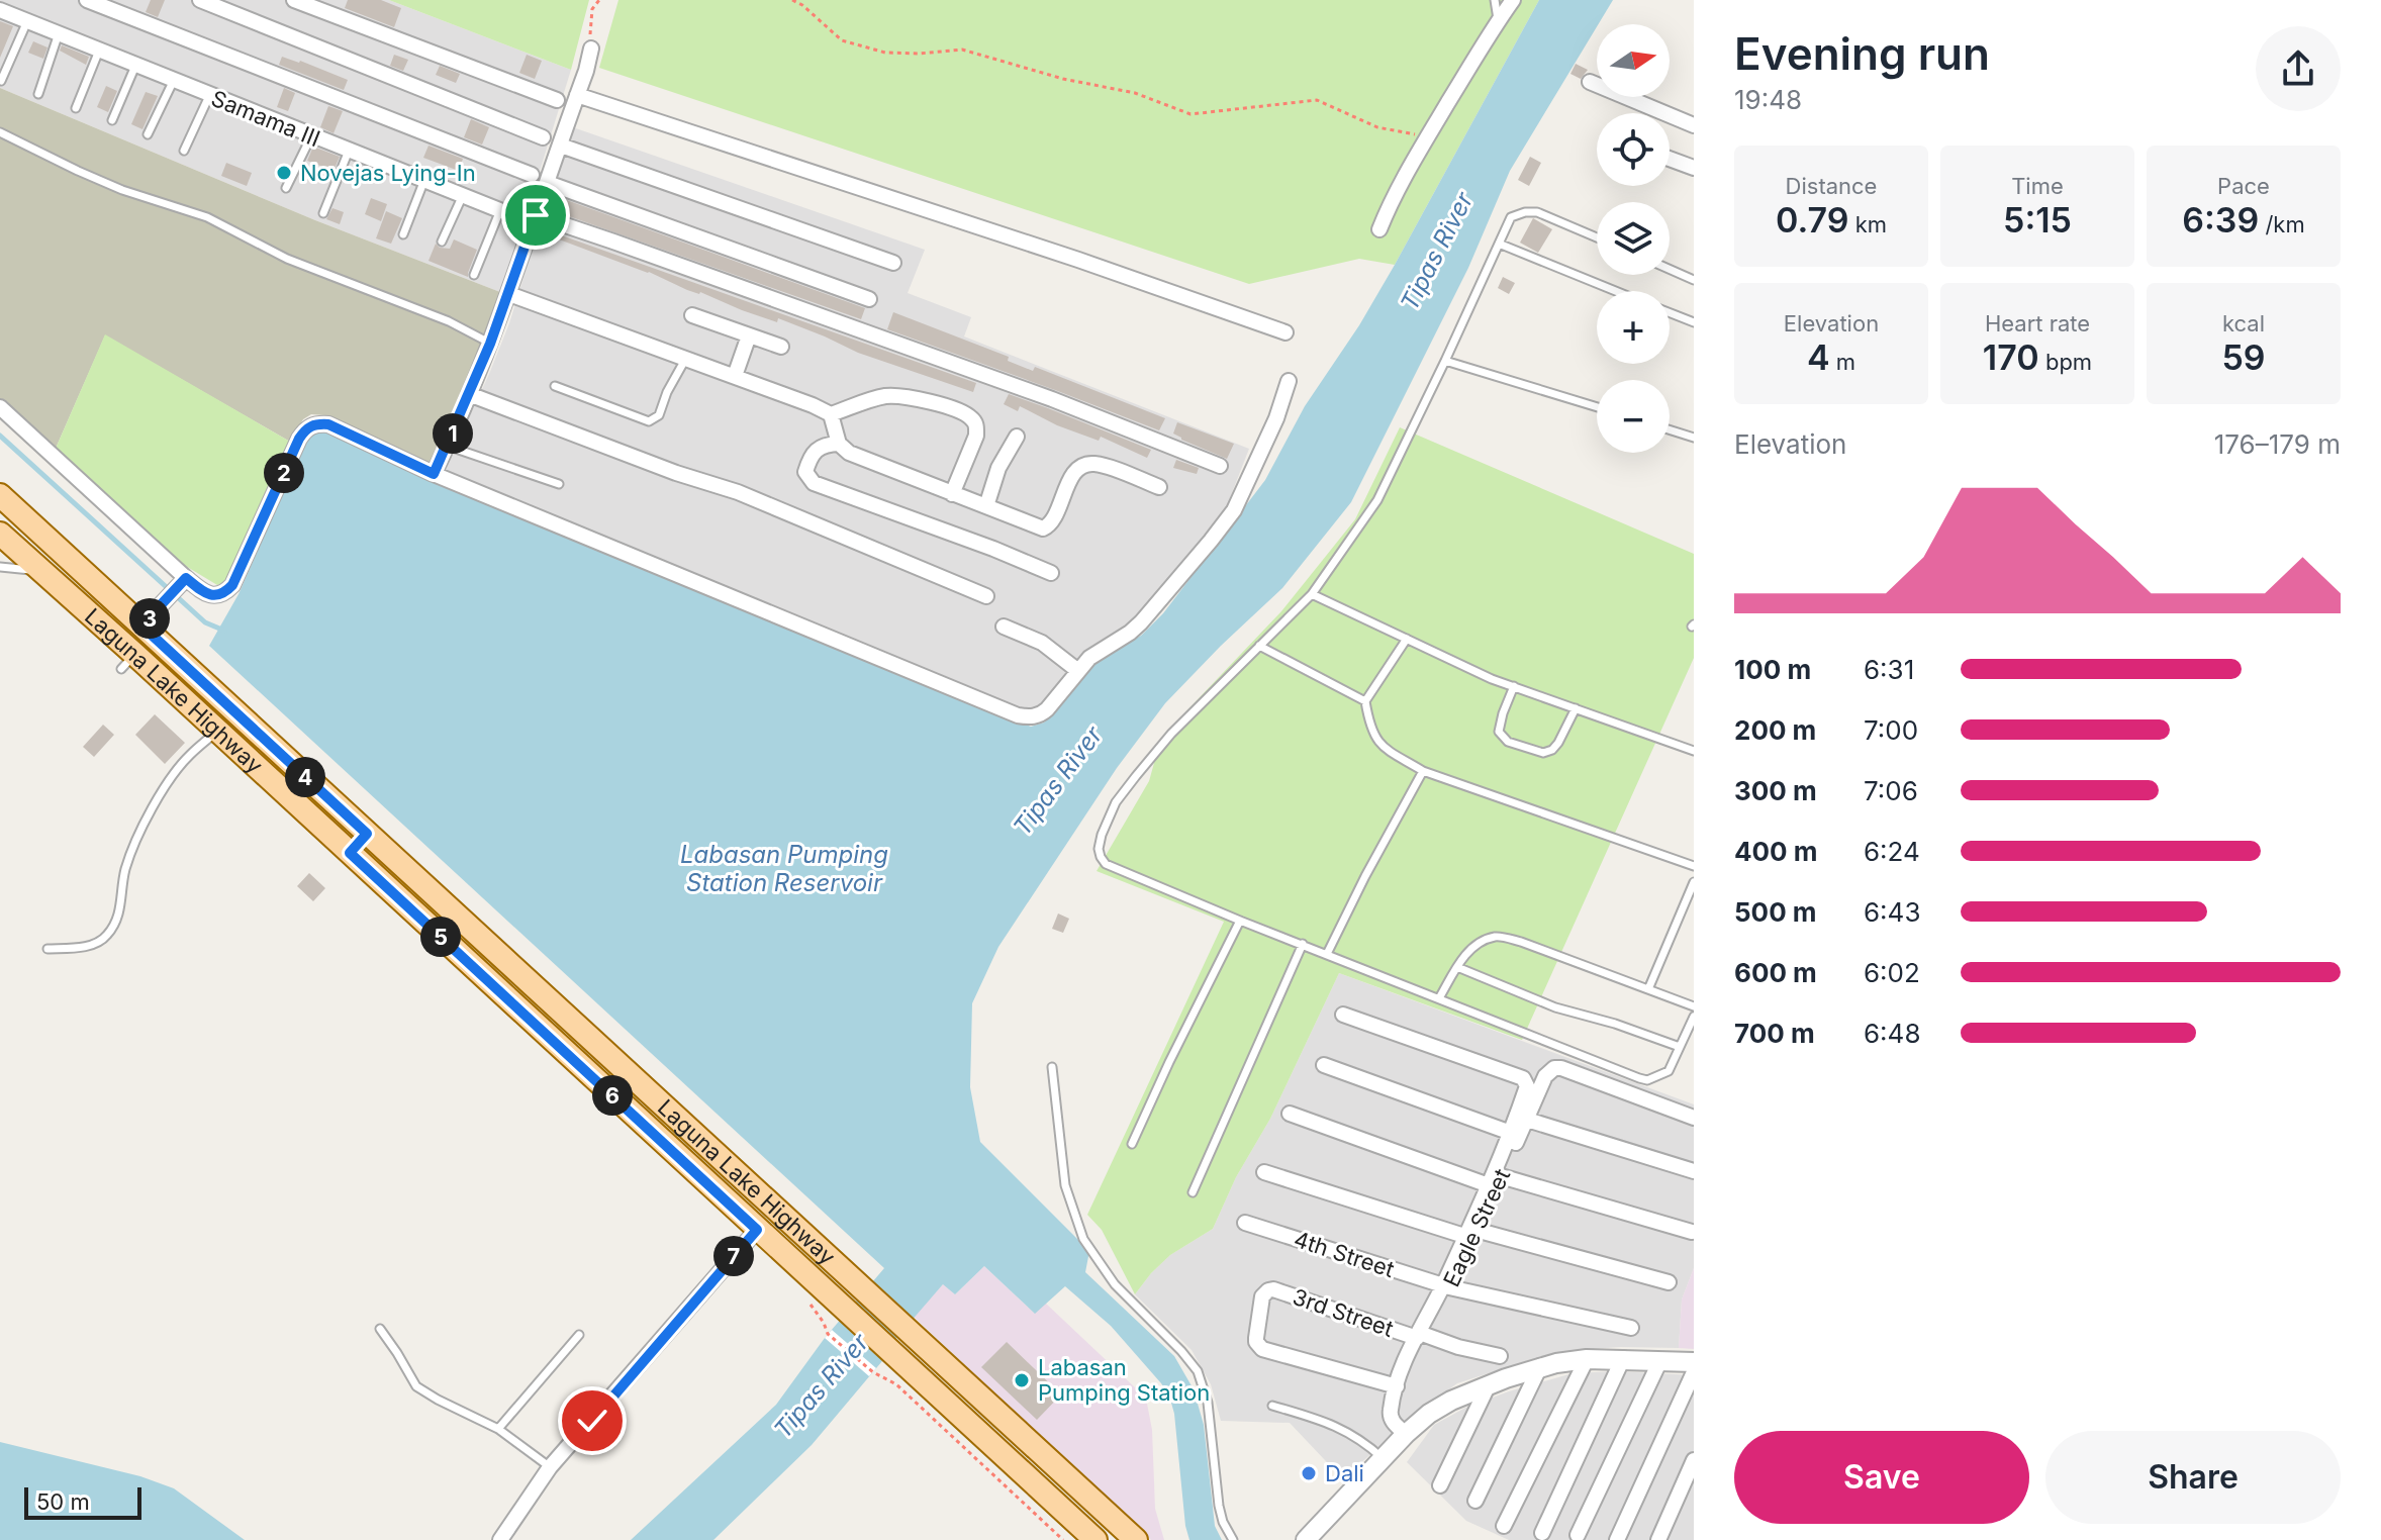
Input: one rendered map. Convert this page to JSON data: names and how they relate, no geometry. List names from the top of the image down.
{
  "streets": {
    "main road": ["Laguna Lake Highway"],
    "street": [
      "Samama Ⅲ",
      "Eagle Street",
      "4th Street",
      "3rd Street"
    ]
  },
  "crossings": [
    ["Eagle Street", "4th Street"],
    ["Eagle Street", "3rd Street"]
  ],
  "water": ["Tipas River", "Labasan Pumping Station Reservoir"],
  "places": ["Novejas Lying-In", "Labasan Pumping Station", "Dali"],
  "scale_bar": "50 m",
  "north": "right",
  "page": {
    "heading": ["Evening run", "19:48"],
    "map_buttons": ["+", "−"],
    "stats": [
      ["Distance", "0.79 km"],
      ["Time", "5:15"],
      ["Pace", "6:39 /km"],
      ["Elevation", "4 m"],
      ["Heart rate", "170 bpm"],
      ["kcal", "59"]
    ],
    "chart": ["Elevation", "176–179 m"],
    "pins": [
      "1",
      "2",
      "3",
      "4",
      "5",
      "6",
      "7"
    ],
    "list": [
      {
        "name": "100 m",
        "note": "6:31"
      },
      {
        "name": "200 m",
        "note": "7:00"
      },
      {
        "name": "300 m",
        "note": "7:06"
      },
      {
        "name": "400 m",
        "note": "6:24"
      },
      {
        "name": "500 m",
        "note": "6:43"
      },
      {
        "name": "600 m",
        "note": "6:02"
      },
      {
        "name": "700 m",
        "note": "6:48"
      }
    ],
    "buttons": ["Save", "Share"],
    "scale": "50 m"
  }
}
